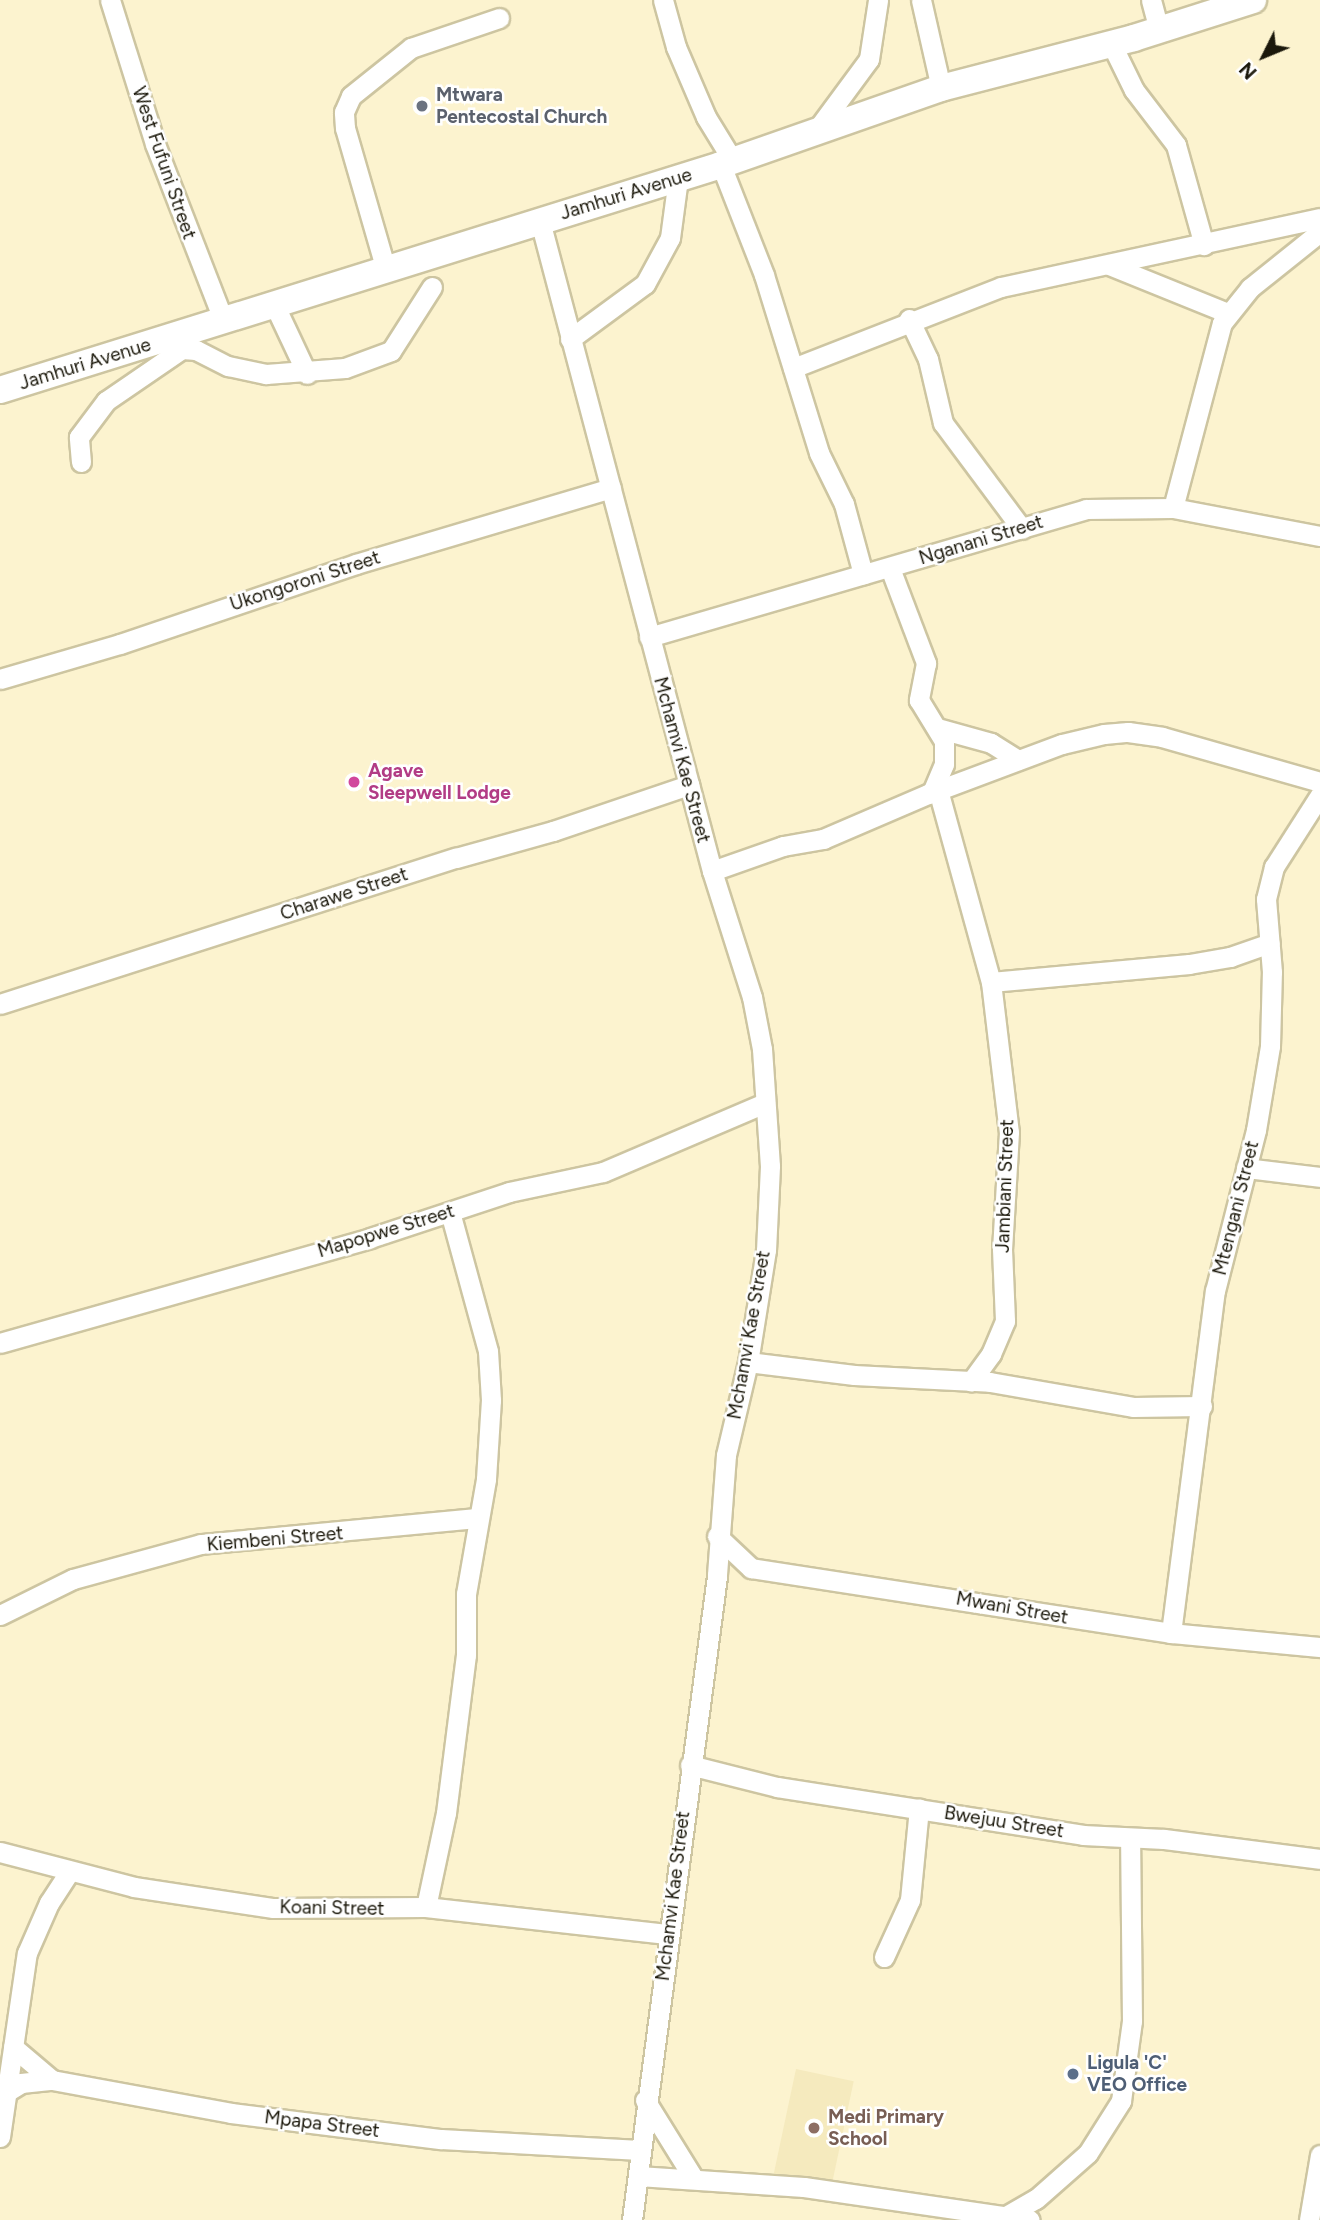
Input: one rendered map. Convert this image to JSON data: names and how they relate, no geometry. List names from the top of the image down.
{
  "streets": {
    "street": [
      "West Fufuni Street",
      "Jamhuri Avenue",
      "Nganani Street",
      "Ukongoroni Street",
      "Mchamvi Kae Street",
      "Charawe Street",
      "Jambiani Street",
      "Mtengani Street",
      "Mapopwe Street",
      "Kiembeni Street",
      "Mwani Street",
      "Bwejuu Street",
      "Koani Street",
      "Mpapa Street"
    ]
  },
  "crossings": [
    ["West Fufuni Street", "Jamhuri Avenue"],
    ["Jamhuri Avenue", "Mchamvi Kae Street"],
    ["Nganani Street", "Mchamvi Kae Street"],
    ["Ukongoroni Street", "Mchamvi Kae Street"],
    ["Mchamvi Kae Street", "Charawe Street"],
    ["Mchamvi Kae Street", "Mapopwe Street"],
    ["Mchamvi Kae Street", "Mwani Street"],
    ["Mchamvi Kae Street", "Bwejuu Street"],
    ["Mchamvi Kae Street", "Koani Street"],
    ["Mchamvi Kae Street", "Mpapa Street"],
    ["Mtengani Street", "Mwani Street"]
  ],
  "places": [
    "Mtwara Pentecostal Church",
    "Agave Sleepwell Lodge",
    "Ligula 'C' VEO Office",
    "Medi Primary School"
  ],
  "north": "bottom left"
}
